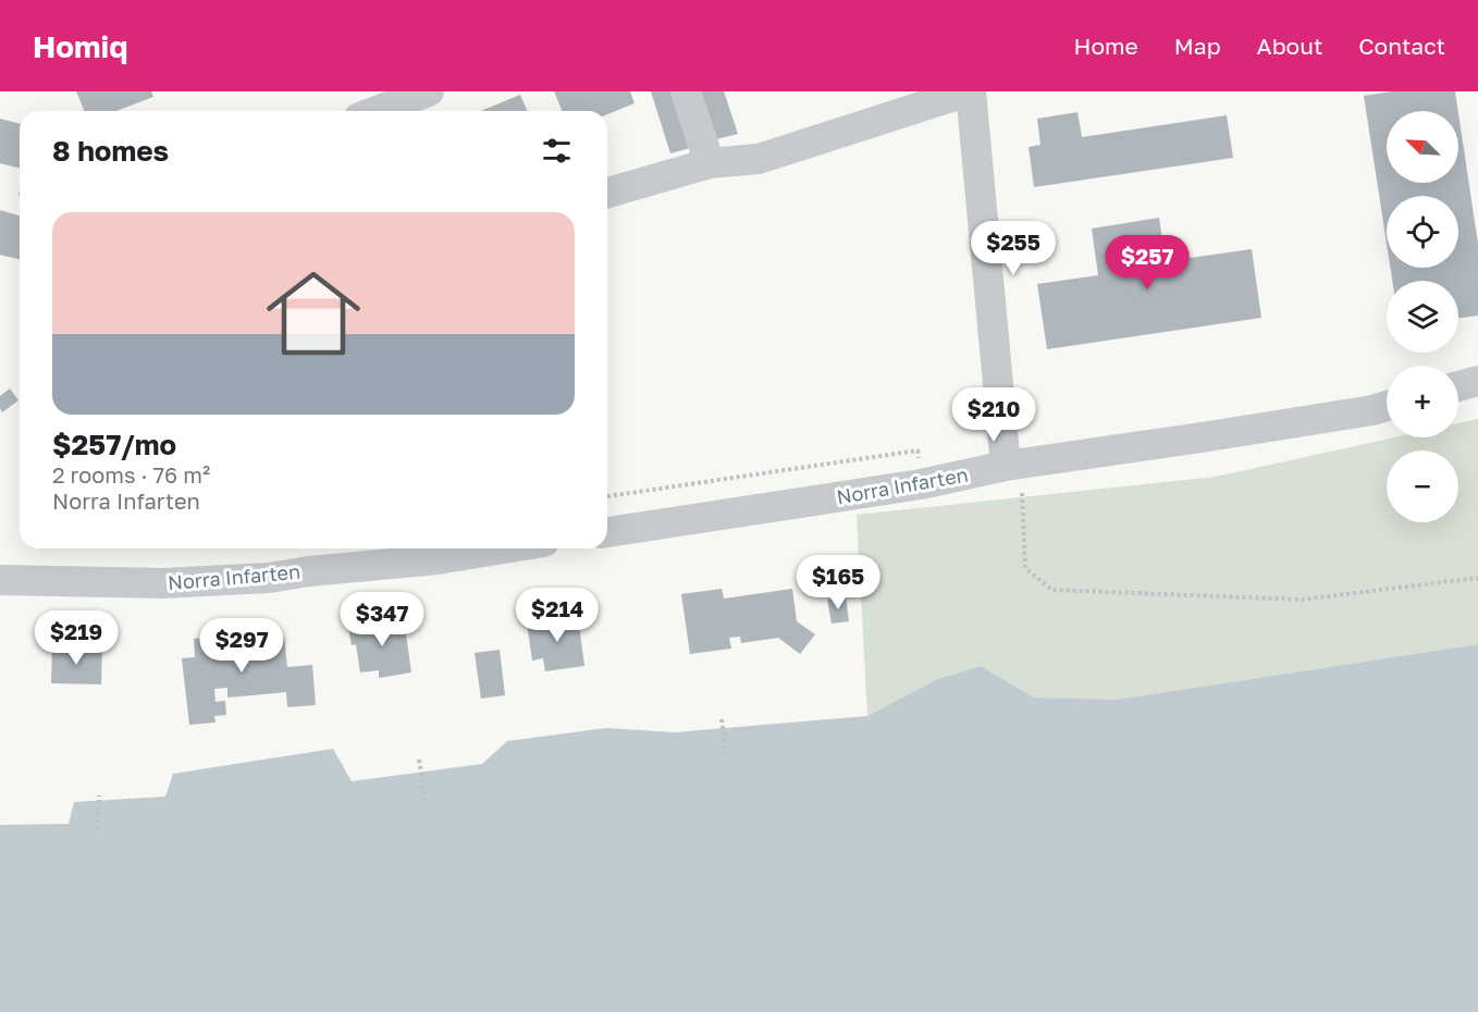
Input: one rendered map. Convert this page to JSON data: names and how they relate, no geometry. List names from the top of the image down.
{
  "streets": {
    "street": ["Norra Infarten"]
  },
  "north": "top left",
  "page": {
    "header": "Homiq",
    "nav": [
      "Home",
      "Map",
      "About",
      "Contact"
    ],
    "map_buttons": ["+", "−"],
    "heading": "8 homes",
    "list": [
      {
        "name": "$257/mo",
        "note": "2 rooms · 76 m² · Norra Infarten"
      }
    ],
    "price": [
      "$255",
      "$257",
      "$210",
      "$165",
      "$214",
      "$347",
      "$219",
      "$297"
    ]
  }
}
